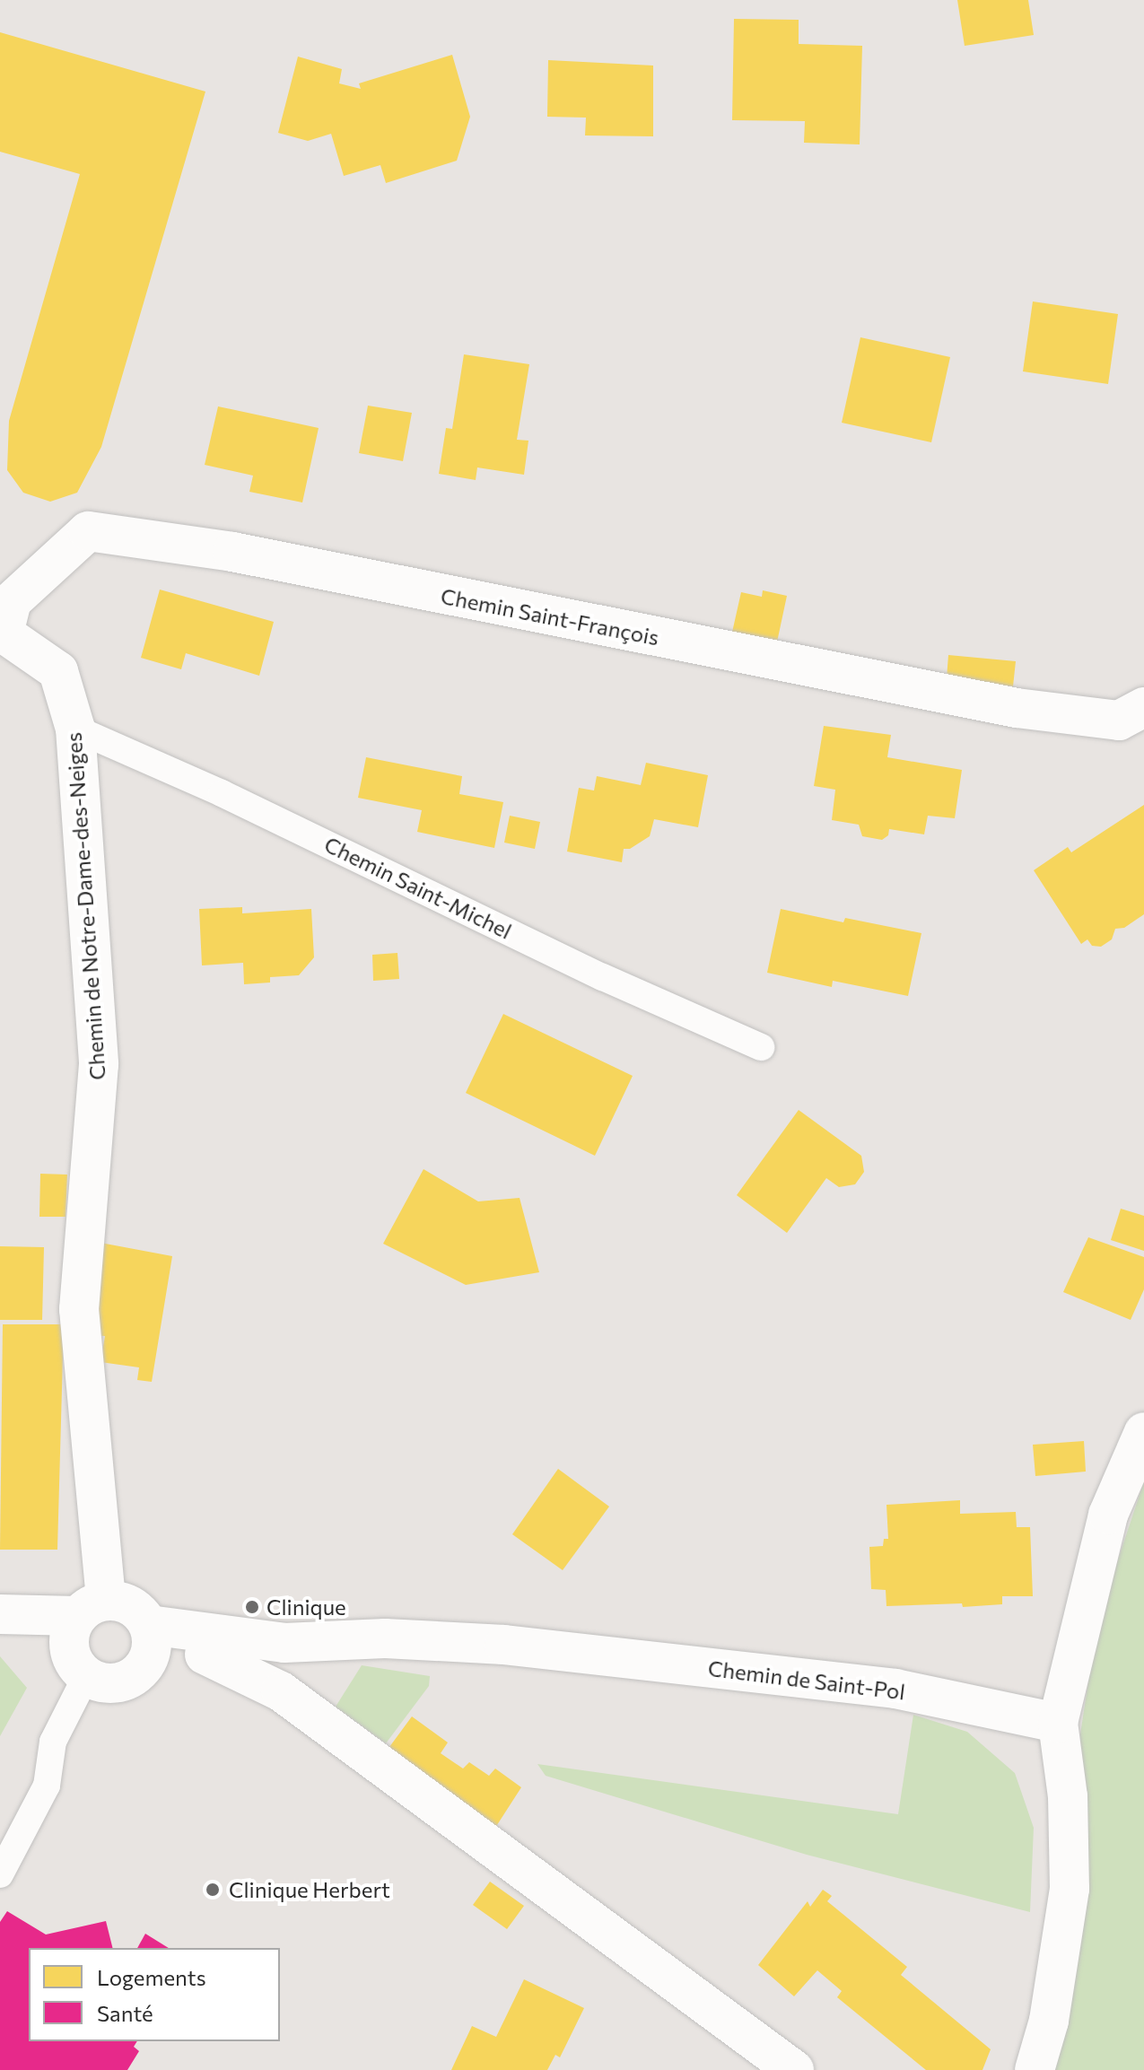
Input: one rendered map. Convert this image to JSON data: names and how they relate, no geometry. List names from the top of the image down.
{
  "streets": {
    "street": ["Chemin Saint-François", "Chemin de Notre-Dame-des-Neiges", "Chemin de Saint-Pol"],
    "lane": ["Chemin Saint-Michel"]
  },
  "crossings": [
    ["Chemin Saint-François", "Chemin de Notre-Dame-des-Neiges"],
    ["Chemin Saint-Michel", "Chemin de Notre-Dame-des-Neiges"]
  ],
  "places": ["Clinique", "Clinique Herbert"],
  "legend": ["Logements", "Santé"]
}
